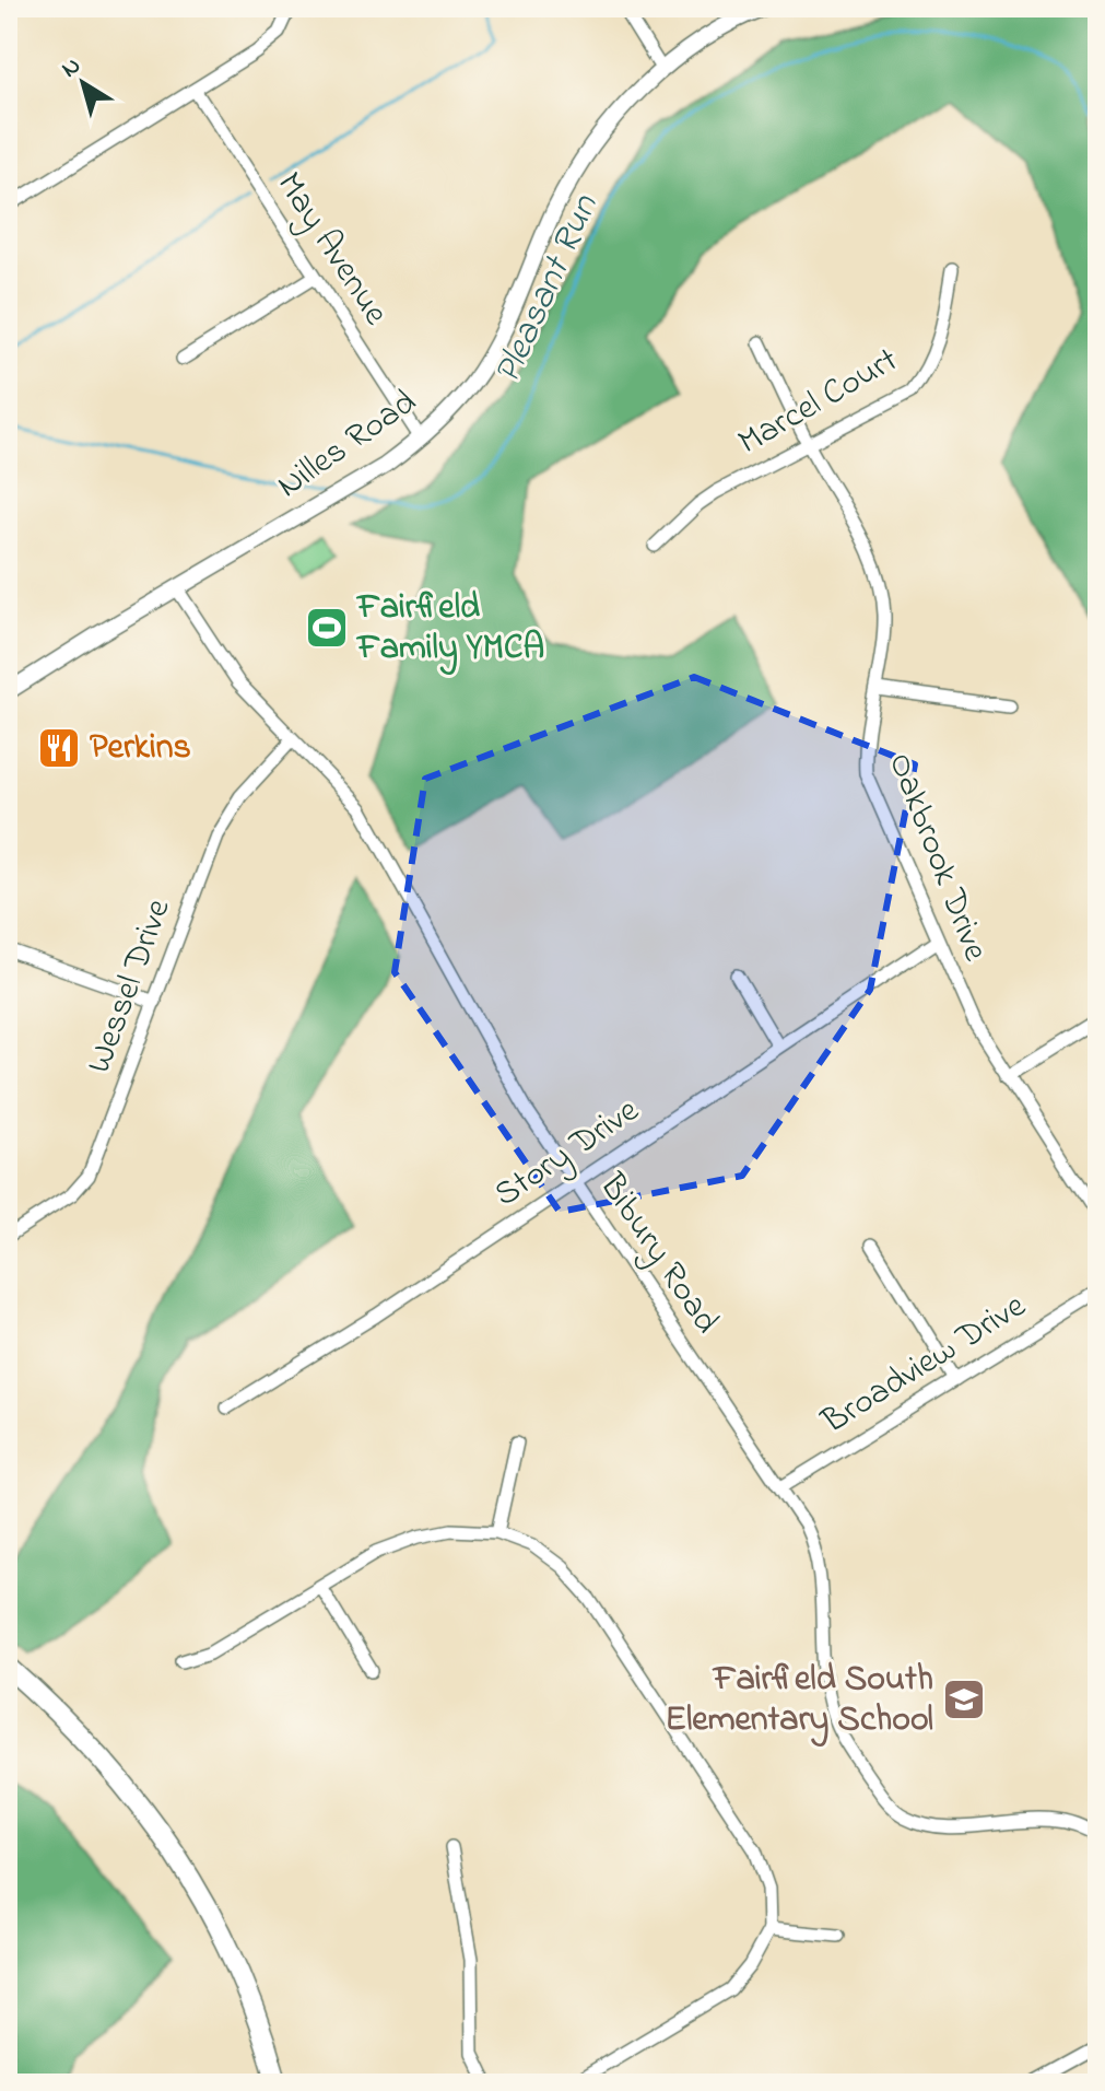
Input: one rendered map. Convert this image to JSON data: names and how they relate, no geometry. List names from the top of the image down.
{
  "streets": {
    "street": [
      "May Avenue",
      "Marcel Court",
      "Nilles Road",
      "Oakbrook Drive",
      "Wessel Drive",
      "Story Drive",
      "Bibury Road",
      "Broadview Drive"
    ]
  },
  "crossings": [
    ["May Avenue", "Nilles Road"],
    ["Marcel Court", "Oakbrook Drive"],
    ["Nilles Road", "Bibury Road"],
    ["Oakbrook Drive", "Story Drive"],
    ["Wessel Drive", "Bibury Road"],
    ["Story Drive", "Bibury Road"],
    ["Bibury Road", "Broadview Drive"]
  ],
  "water": ["Pleasant Run"],
  "places": {
    "sports": ["Fairfield Family YMCA"],
    "restaurant": ["Perkins"],
    "school or university": ["Fairfield South Elementary School"]
  },
  "north": "top left"
}
